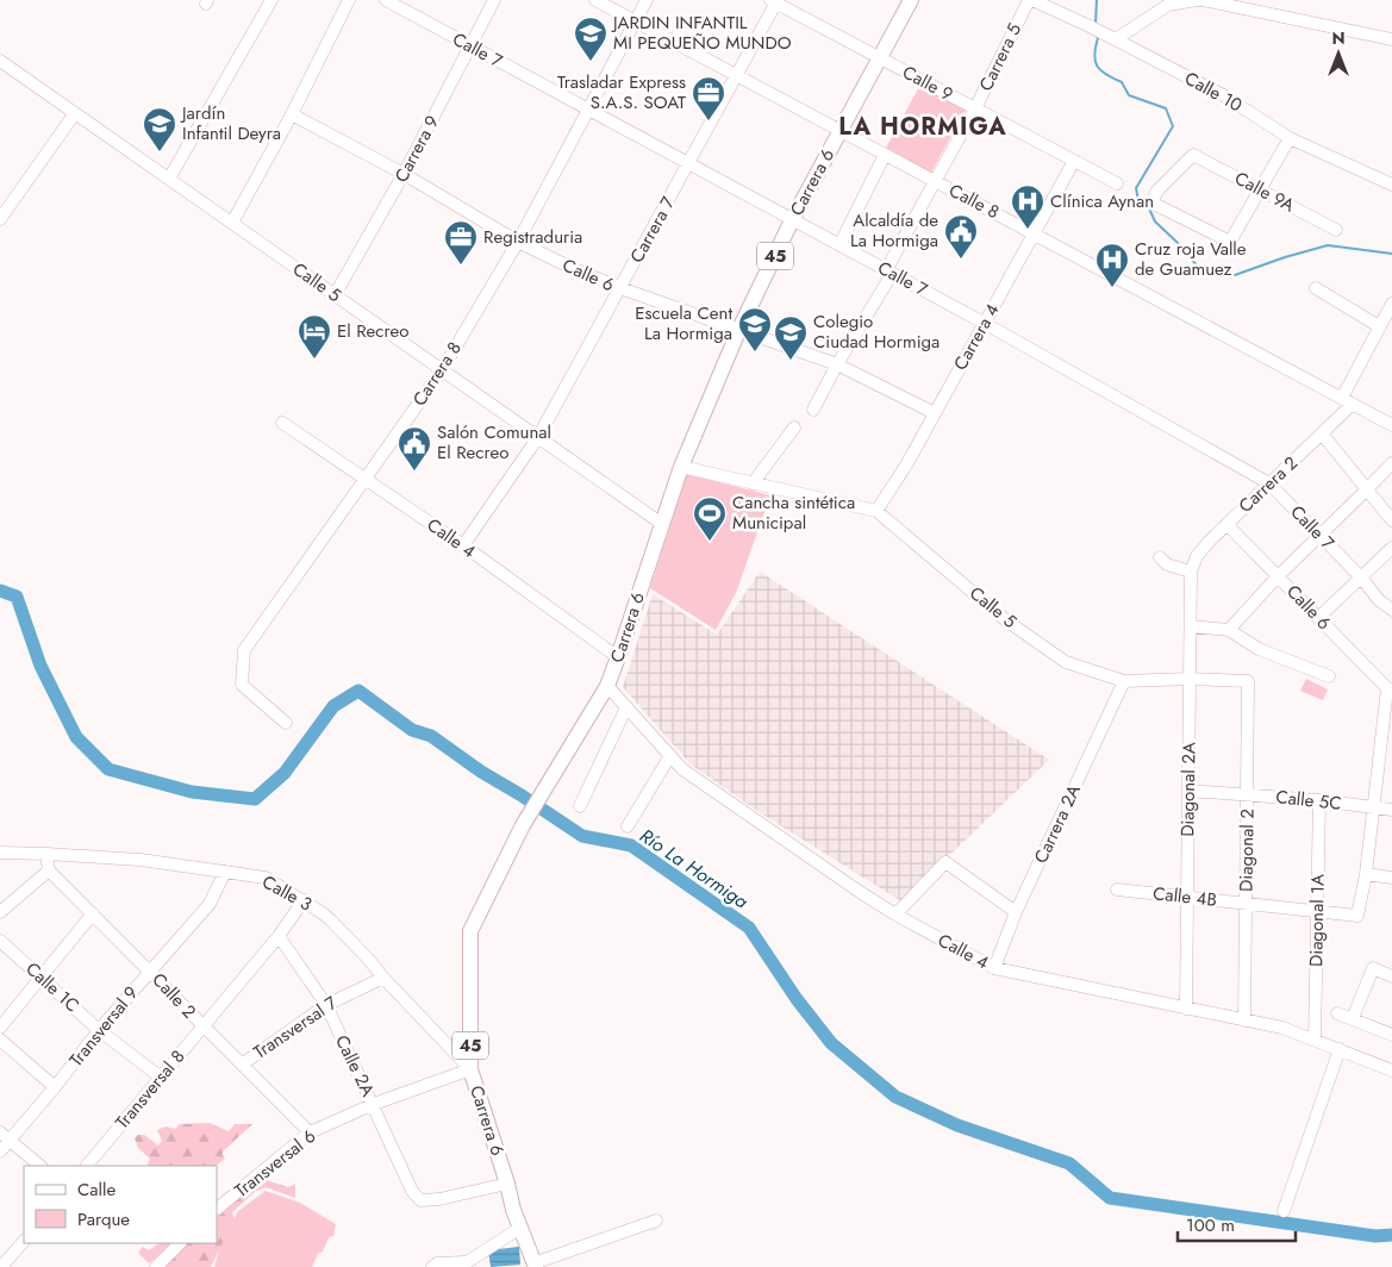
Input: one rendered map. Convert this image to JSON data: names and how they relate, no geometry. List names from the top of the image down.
{
  "streets": {
    "main road": ["Carrera 6", "45"],
    "street": [
      "Calle 7",
      "Carrera 5",
      "Calle 9",
      "Calle 10",
      "Carrera 9",
      "Calle 9A",
      "Calle 8",
      "Carrera 7",
      "Calle 6",
      "Calle 5",
      "Carrera 4",
      "Carrera 8",
      "Carrera 2",
      "Calle 4",
      "Diagonal 2A",
      "Calle 5C",
      "Carrera 2A",
      "Diagonal 2",
      "Calle 3",
      "Calle 4B",
      "Diagonal 1A",
      "Calle 1C",
      "Calle 2",
      "Transversal 9",
      "Transversal 7",
      "Calle 2A",
      "Transversal 8",
      "Transversal 6"
    ]
  },
  "crossings": [
    ["Calle 7", "Carrera 5"],
    ["Calle 7", "Carrera 9"],
    ["Calle 7", "Carrera 6"],
    ["Calle 7", "Carrera 7"],
    ["Calle 7", "Carrera 4"],
    ["Calle 7", "Carrera 8"],
    ["Calle 7", "Carrera 2"],
    ["Carrera 5", "Calle 9"],
    ["Carrera 5", "Calle 10"],
    ["Carrera 5", "Calle 8"],
    ["Carrera 5", "Calle 6"],
    ["Calle 9", "Carrera 6"],
    ["Calle 9", "Carrera 7"],
    ["Calle 9", "Carrera 4"],
    ["Carrera 9", "Calle 6"],
    ["Carrera 9", "Calle 5"],
    ["Carrera 6", "Calle 8"],
    ["Carrera 6", "Calle 6"],
    ["Carrera 6", "Calle 5"],
    ["Carrera 6", "Calle 4"],
    ["Carrera 6", "Calle 3"],
    ["Carrera 6", "Calle 2A"],
    ["Carrera 6", "Transversal 6"],
    ["Calle 8", "Carrera 7"],
    ["Calle 8", "Carrera 4"],
    ["Calle 8", "Carrera 8"],
    ["Calle 8", "Carrera 2"],
    ["Carrera 7", "Calle 6"],
    ["Carrera 7", "Calle 5"],
    ["Carrera 7", "Calle 4"],
    ["Calle 6", "Carrera 4"],
    ["Calle 6", "Carrera 8"],
    ["Calle 6", "Carrera 2"],
    ["Calle 5", "Carrera 4"],
    ["Calle 5", "Carrera 8"],
    ["Calle 5", "Carrera 2A"],
    ["Carrera 8", "Calle 4"],
    ["Carrera 2", "Diagonal 2A"],
    ["Calle 4", "Diagonal 2A"],
    ["Calle 4", "Carrera 2A"],
    ["Calle 4", "Diagonal 2"],
    ["Calle 4", "Diagonal 1A"],
    ["Diagonal 2A", "Calle 5C"],
    ["Diagonal 2A", "Diagonal 2"],
    ["Diagonal 2A", "Calle 4B"],
    ["Calle 5C", "Diagonal 2"],
    ["Calle 5C", "Diagonal 1A"],
    ["Diagonal 2", "Calle 4B"],
    ["Calle 3", "Transversal 9"],
    ["Calle 3", "Transversal 7"],
    ["Calle 3", "Transversal 8"],
    ["Calle 3", "Transversal 6"],
    ["Calle 4B", "Diagonal 1A"],
    ["Calle 1C", "Transversal 9"],
    ["Calle 1C", "Transversal 8"],
    ["Calle 2", "Transversal 9"],
    ["Calle 2", "Transversal 7"],
    ["Calle 2", "Transversal 8"],
    ["Calle 2", "Transversal 6"],
    ["Transversal 7", "Calle 2A"],
    ["Calle 2A", "Transversal 8"],
    ["Calle 2A", "Transversal 6"]
  ],
  "districts": ["LA HORMIGA"],
  "water": ["Río La Hormiga"],
  "places": {
    "school or university": [
      "JARDIN INFANTIL MI PEQUEÑO MUNDO",
      "Jardín Infantil Deyra",
      "Escuela Cent La Hormiga",
      "Colegio Ciudad Hormiga"
    ],
    "office": ["Trasladar Express S.A.S. SOAT", "Registraduria"],
    "hospital": ["Clínica Aynan", "Cruz roja Valle de Guamuez"],
    "public building": ["Alcaldía de La Hormiga", "Salón Comunal El Recreo"],
    "hotel": ["El Recreo"],
    "sports": ["Cancha sintética Municipal"]
  },
  "legend": ["Calle", "Parque"],
  "scale_bar": "100 m",
  "north": "top"
}
